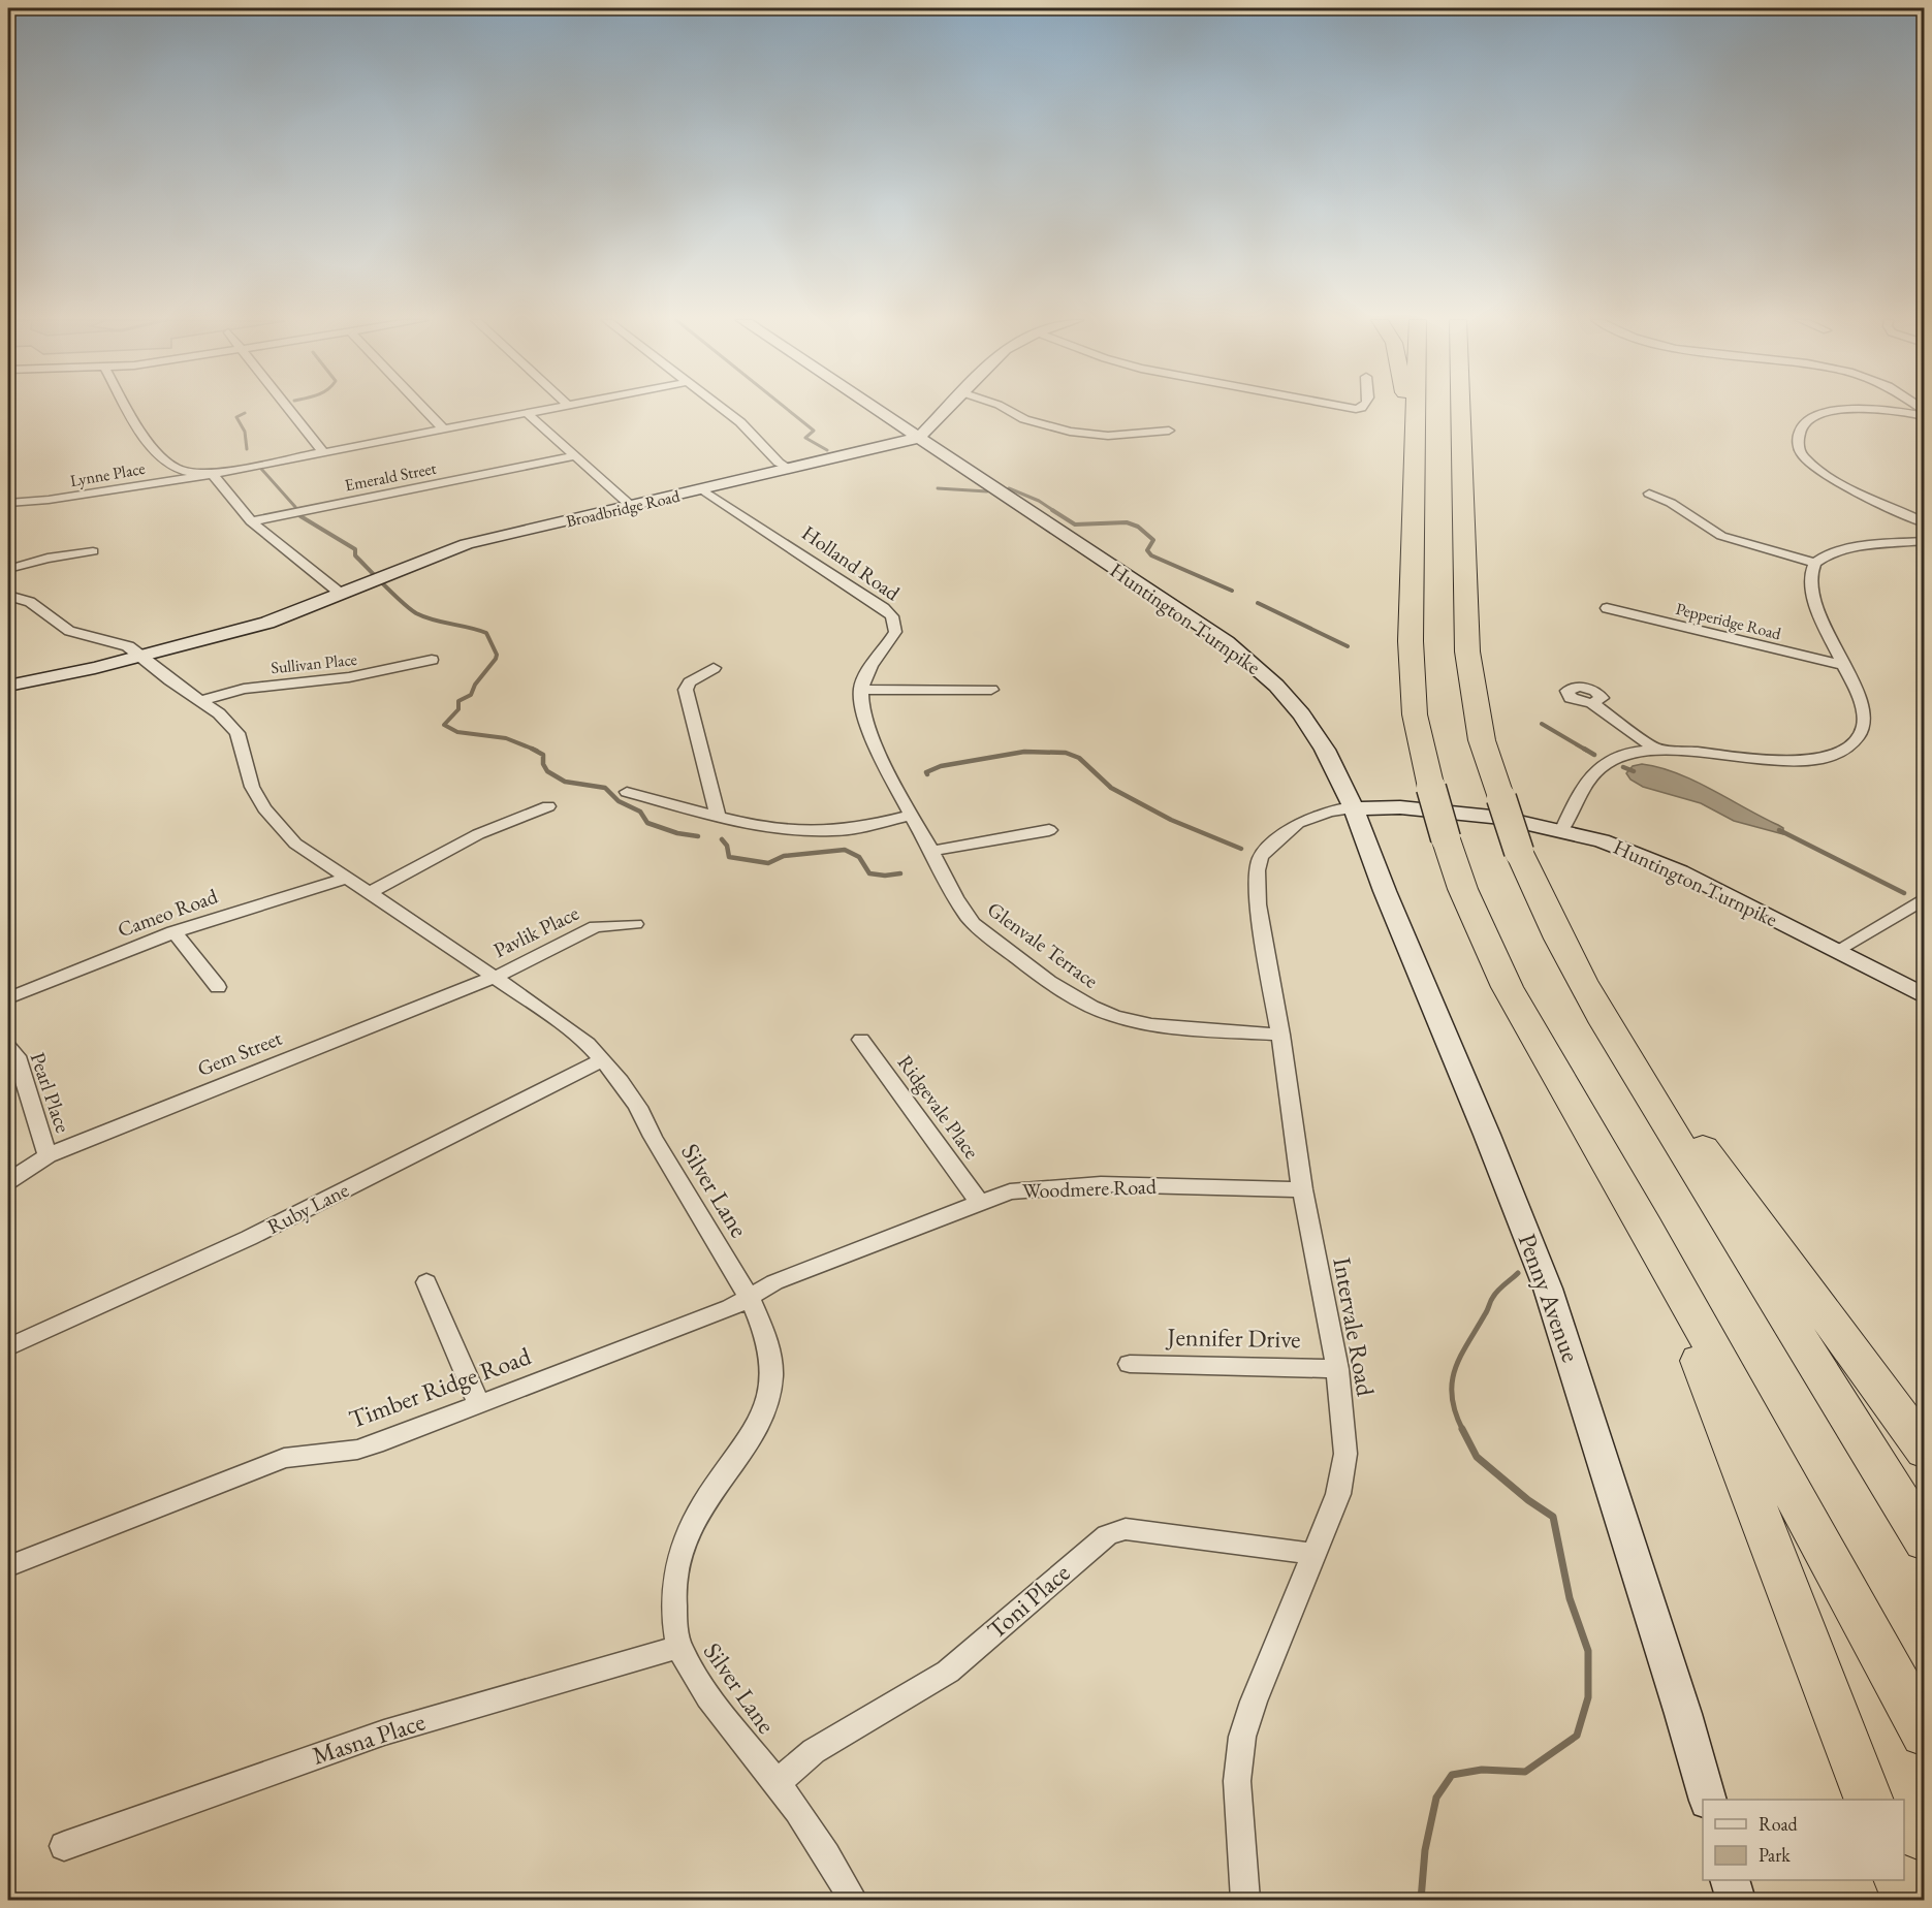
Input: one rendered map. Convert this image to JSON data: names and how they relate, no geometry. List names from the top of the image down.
{
  "streets": {
    "main road": ["Broadbridge Road", "Huntington Turnpike", "Penny Avenue"],
    "street": [
      "Lynne Place",
      "Emerald Street",
      "Holland Road",
      "Pepperidge Road",
      "Sullivan Place",
      "Cameo Road",
      "Pavlik Place",
      "Glenvale Terrace",
      "Gem Street",
      "Pearl Place",
      "Ridgevale Place",
      "Woodmere Road",
      "Silver Lane",
      "Ruby Lane",
      "Intervale Road",
      "Jennifer Drive",
      "Timber Ridge Road",
      "Toni Place",
      "Masna Place"
    ]
  },
  "crossings": [
    ["Broadbridge Road", "Holland Road"],
    ["Broadbridge Road", "Huntington Turnpike"],
    ["Broadbridge Road", "Silver Lane"],
    ["Huntington Turnpike", "Penny Avenue"],
    ["Huntington Turnpike", "Intervale Road"],
    ["Sullivan Place", "Silver Lane"],
    ["Cameo Road", "Silver Lane"],
    ["Pavlik Place", "Gem Street"],
    ["Pavlik Place", "Silver Lane"],
    ["Glenvale Terrace", "Intervale Road"],
    ["Gem Street", "Pearl Place"],
    ["Gem Street", "Silver Lane"],
    ["Ridgevale Place", "Woodmere Road"],
    ["Woodmere Road", "Silver Lane"],
    ["Woodmere Road", "Intervale Road"],
    ["Woodmere Road", "Timber Ridge Road"],
    ["Silver Lane", "Ruby Lane"],
    ["Silver Lane", "Timber Ridge Road"],
    ["Silver Lane", "Toni Place"],
    ["Silver Lane", "Masna Place"],
    ["Penny Avenue", "Intervale Road"],
    ["Intervale Road", "Jennifer Drive"],
    ["Intervale Road", "Toni Place"]
  ],
  "legend": ["Road", "Park"]
}
